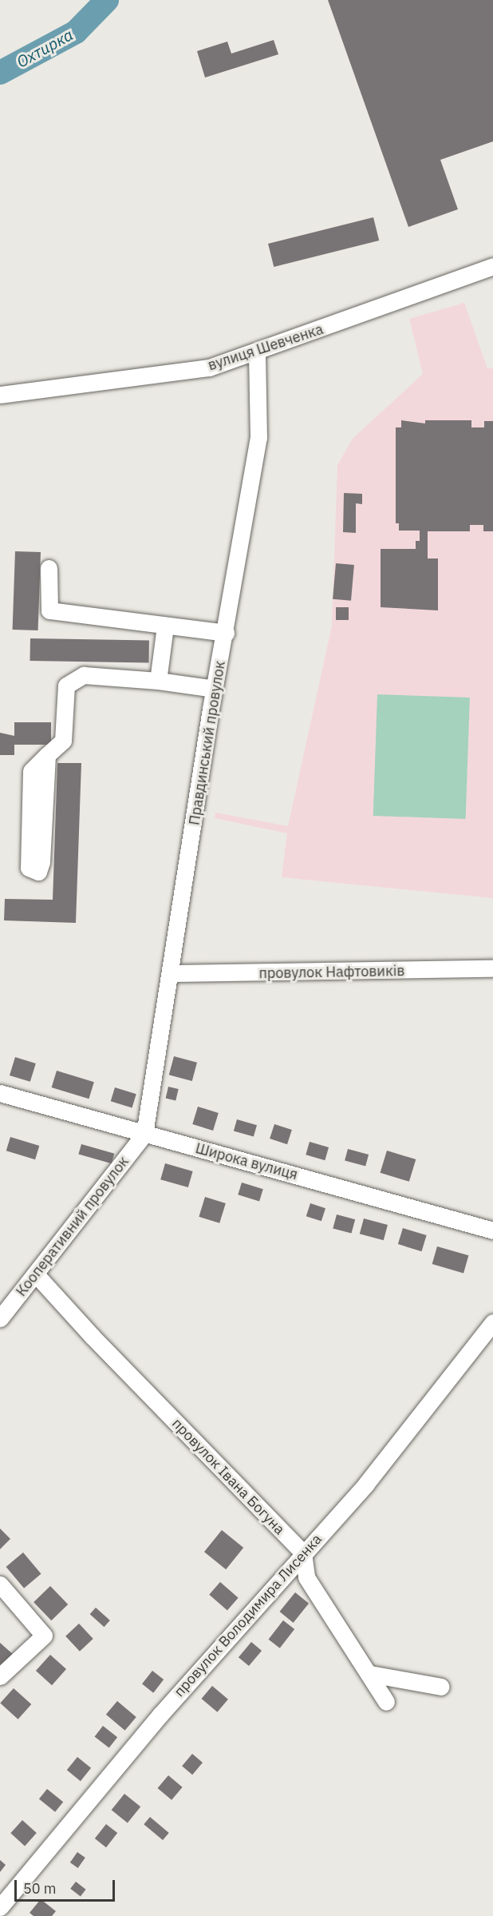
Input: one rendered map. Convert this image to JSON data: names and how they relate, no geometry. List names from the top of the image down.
{
  "streets": {
    "street": [
      "вулиця Шевченка",
      "Правдинський провулок",
      "провулок Нафтовиків",
      "Широка вулиця",
      "Кооперативний провулок",
      "провулок Івана Богуна",
      "провулок Володимира Лисенка"
    ]
  },
  "crossings": [
    ["вулиця Шевченка", "Правдинський провулок"],
    ["Правдинський провулок", "провулок Нафтовиків"],
    ["Правдинський провулок", "Широка вулиця"],
    ["Правдинський провулок", "Кооперативний провулок"],
    ["Широка вулиця", "Кооперативний провулок"],
    ["Кооперативний провулок", "провулок Івана Богуна"],
    ["провулок Івана Богуна", "провулок Володимира Лисенка"]
  ],
  "water": ["Охтирка"],
  "scale_bar": "50 m"
}
